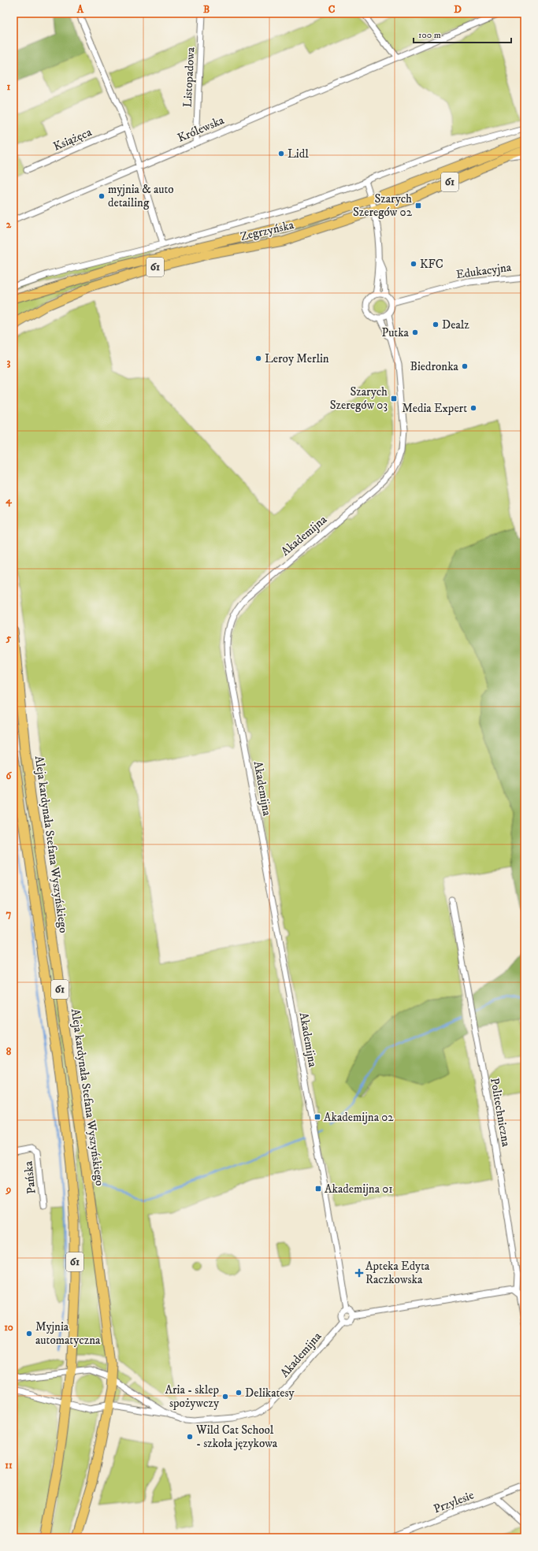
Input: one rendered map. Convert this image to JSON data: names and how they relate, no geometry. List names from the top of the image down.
{
  "streets": {
    "main road": ["61", "Zegrzyńska", "Aleja kardynała Stefana Wyszyńskiego"],
    "street": [
      "Listopadowa",
      "Królewska",
      "Książęca",
      "Edukacyjna",
      "Akademijna",
      "Politechniczna",
      "Pańska",
      "Przylesie"
    ]
  },
  "crossings": [
    ["Listopadowa", "Królewska"],
    ["61", "Akademijna"],
    ["61", "Aleja kardynała Stefana Wyszyńskiego"],
    ["Edukacyjna", "Akademijna"],
    ["Akademijna", "Aleja kardynała Stefana Wyszyńskiego"]
  ],
  "places": {
    "other": [
      "Lidl",
      "myjnia & auto detailing",
      "KFC",
      "Dealz",
      "Putka",
      "Leroy Merlin",
      "Biedronka",
      "Media Expert",
      "Myjnia automatyczna",
      "Delikatesy",
      "Aria - sklep spożywczy",
      "Wild Cat School - szkoła językowa"
    ],
    "transit": [
      "Szarych Szeregów 02",
      "Szarych Szeregów 03",
      "Akademijna 02",
      "Akademijna 01"
    ],
    "health": ["Apteka Edyta Raczkowska"]
  },
  "scale_bar": "100 m",
  "grid": {
    "columns": [
      "A",
      "B",
      "C",
      "D"
    ],
    "rows": [
      "1",
      "2",
      "3",
      "4",
      "5",
      "6",
      "7",
      "8",
      "9",
      "10",
      "11"
    ]
  }
}
